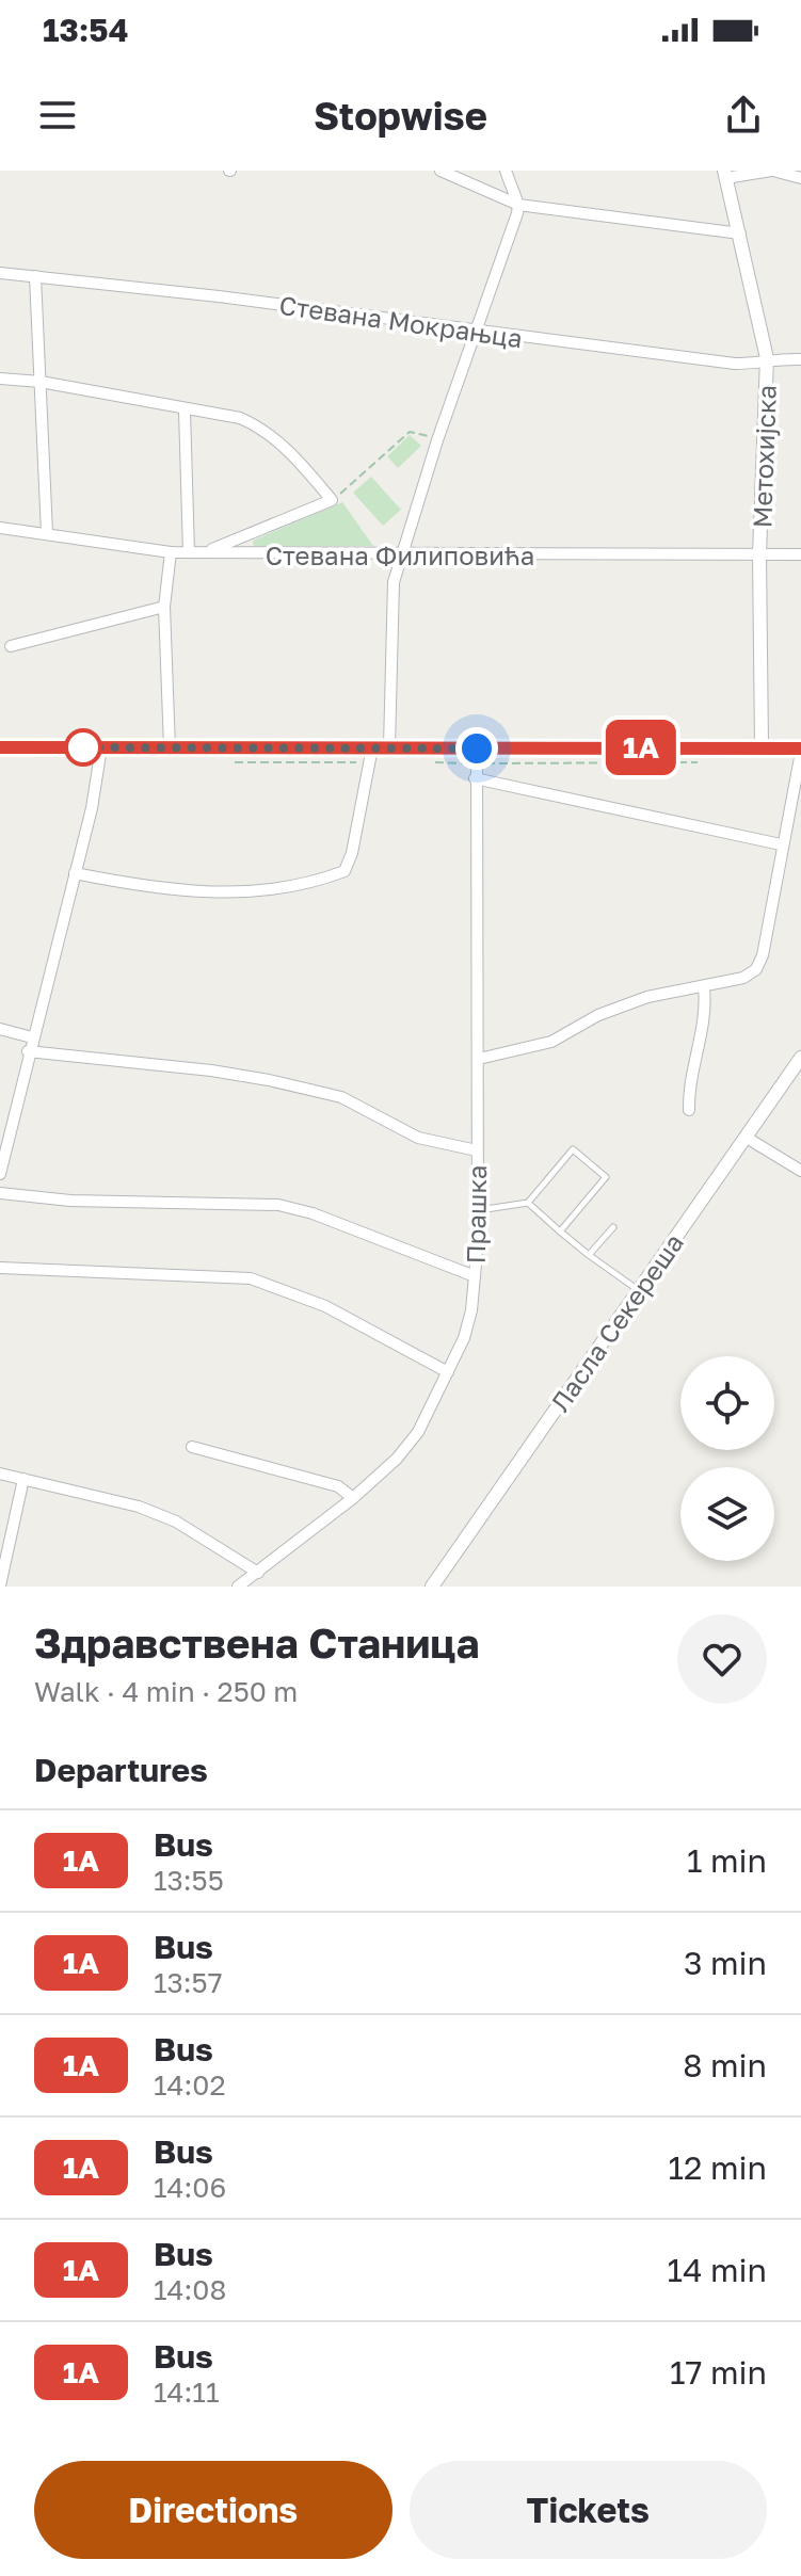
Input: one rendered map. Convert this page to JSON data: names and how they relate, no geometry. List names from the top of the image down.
{
  "streets": {
    "street": [
      "Стевана Мокрањца",
      "Метохијска",
      "Стевана Филиповића",
      "Прашка",
      "Ласла Секереша"
    ]
  },
  "crossings": [
    ["Стевана Мокрањца", "Метохијска"],
    ["Метохијска", "Стевана Филиповића"]
  ],
  "lines": ["bus line 1A"],
  "page": {
    "status": "13:54",
    "header": "Stopwise",
    "on_map": "1A",
    "heading": [
      ["Здравствена Станица", "Walk · 4 min · 250 m"],
      "Departures"
    ],
    "list": [
      {
        "mark": "1A",
        "name": "Bus",
        "note": "13:55",
        "value": "1 min"
      },
      {
        "mark": "1A",
        "name": "Bus",
        "note": "13:57",
        "value": "3 min"
      },
      {
        "mark": "1A",
        "name": "Bus",
        "note": "14:02",
        "value": "8 min"
      },
      {
        "mark": "1A",
        "name": "Bus",
        "note": "14:06",
        "value": "12 min"
      },
      {
        "mark": "1A",
        "name": "Bus",
        "note": "14:08",
        "value": "14 min"
      },
      {
        "mark": "1A",
        "name": "Bus",
        "note": "14:11",
        "value": "17 min"
      }
    ],
    "buttons": ["Directions", "Tickets"]
  }
}
